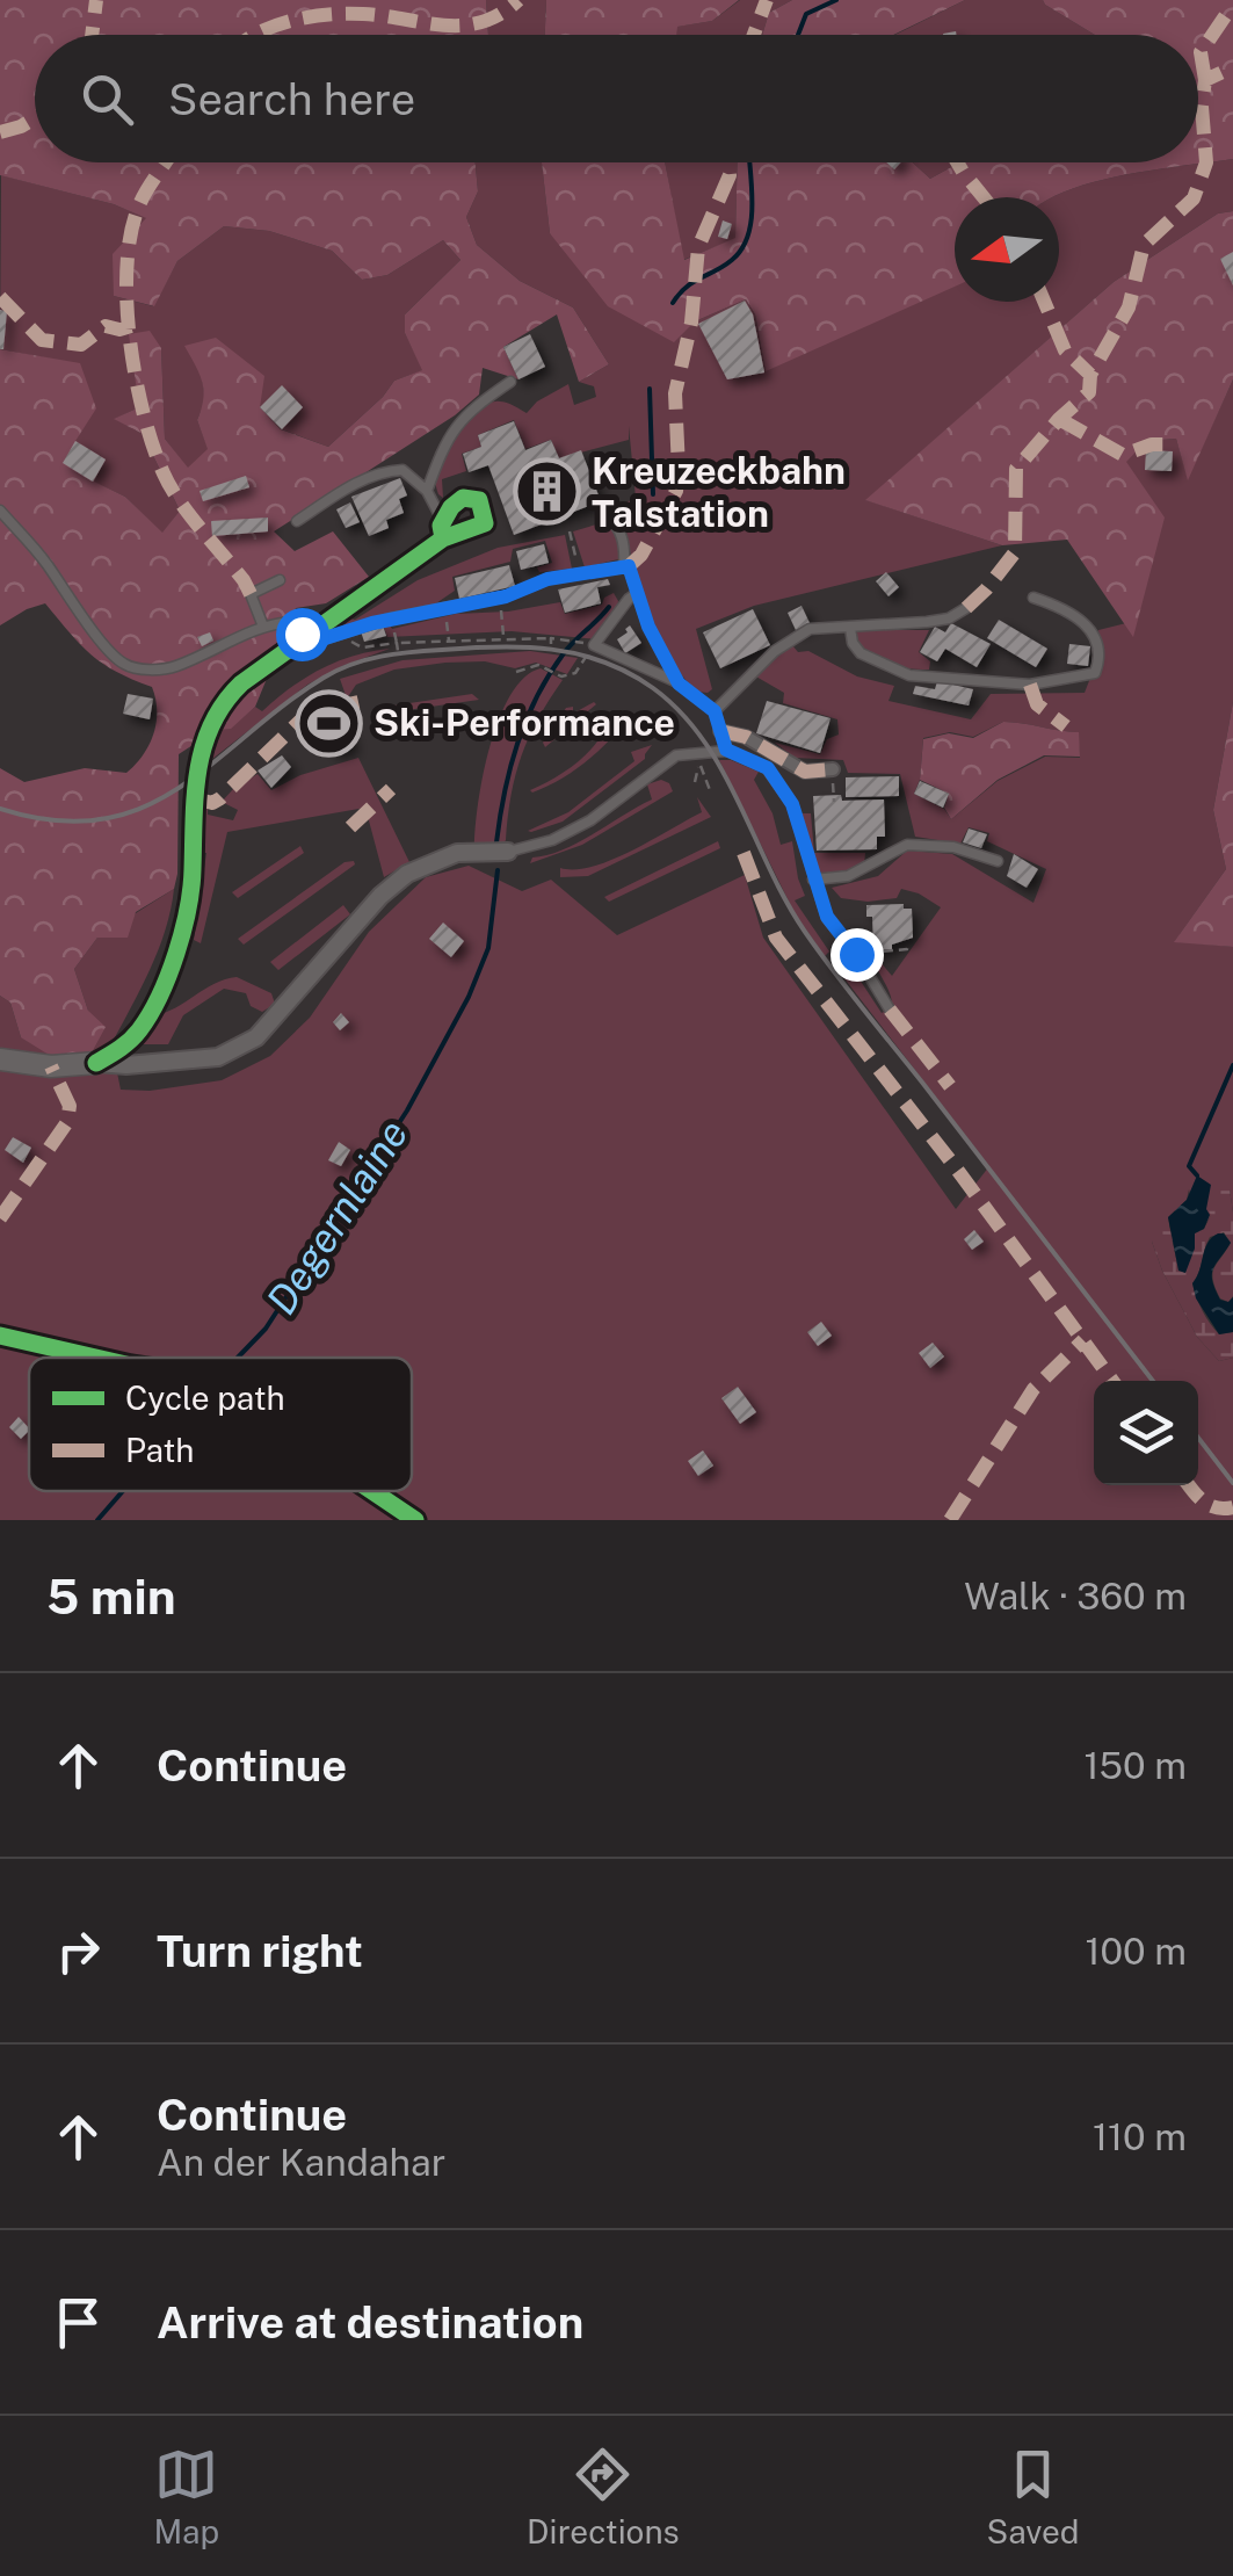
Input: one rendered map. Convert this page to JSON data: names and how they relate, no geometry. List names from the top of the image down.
{
  "water": ["Degernlaine"],
  "places": {
    "building": ["Kreuzeckbahn Talstation"],
    "sports": ["Ski-Performance"]
  },
  "legend": ["Cycle path", "Path"],
  "north": "left",
  "page": {
    "search": "Search here",
    "heading": ["5 min", "Walk · 360 m"],
    "list": [
      ["Continue", "150 m"],
      ["Turn right", "100 m"],
      ["Continue", "An der Kandahar", "110 m"],
      "Arrive at destination"
    ],
    "nav": ["Map", "Directions", "Saved"]
  }
}
